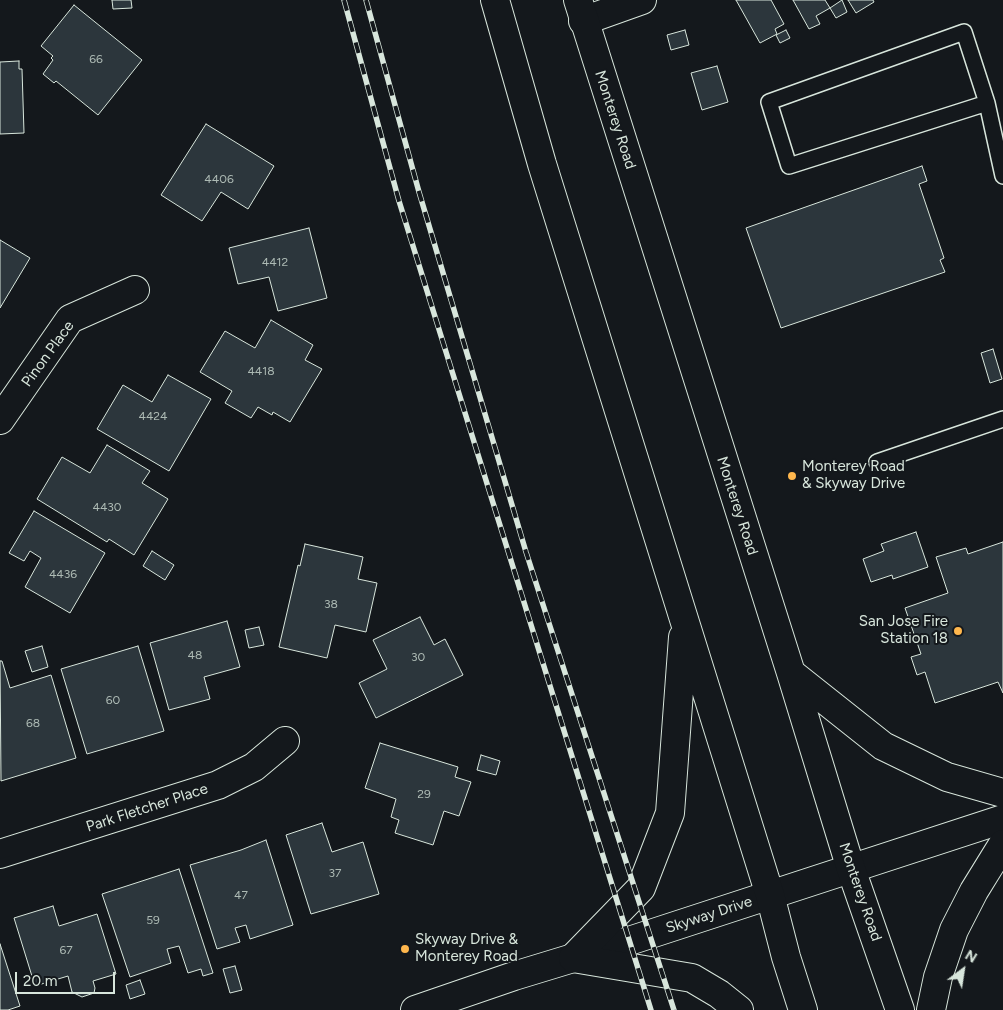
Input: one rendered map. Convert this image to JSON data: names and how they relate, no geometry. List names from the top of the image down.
{
  "streets": {
    "main road": [
      "Monterey Road",
      "Pinon Place",
      "Park Fletcher Place",
      "Skyway Drive"
    ]
  },
  "crossings": [
    ["Monterey Road", "Skyway Drive"]
  ],
  "places": ["Monterey Road & Skyway Drive", "San Jose Fire Station 18", "Skyway Drive & Monterey Road"],
  "house_numbers": [
    "66",
    "4406",
    "4412",
    "4418",
    "4424",
    "4430",
    "4436",
    "38",
    "48",
    "30",
    "60",
    "68",
    "29",
    "37",
    "47",
    "59",
    "67"
  ],
  "scale_bar": "20 m",
  "north": "top right"
}
